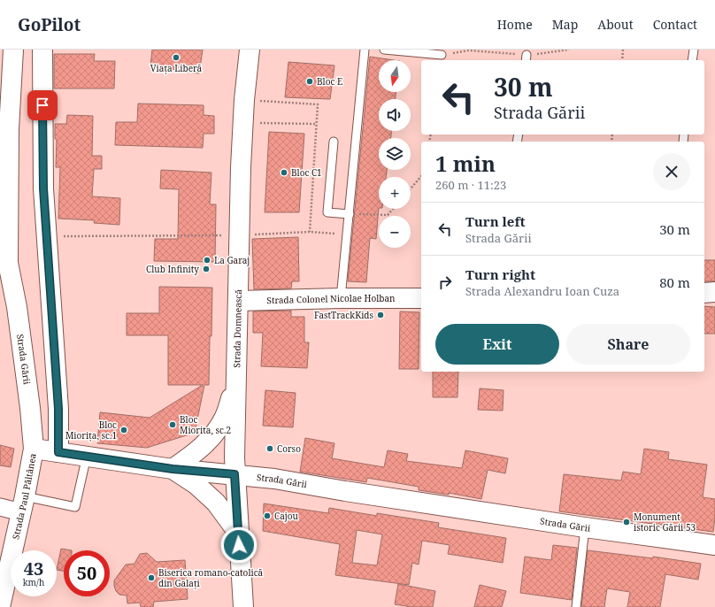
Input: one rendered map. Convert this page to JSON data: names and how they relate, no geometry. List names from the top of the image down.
{
  "streets": {
    "main road": [
      "Strada Colonel Nicolae Holban",
      "Strada Domnească",
      "Strada Gării",
      "Strada Paul Păltânea"
    ]
  },
  "crossings": [
    ["Strada Colonel Nicolae Holban", "Strada Domnească"],
    ["Strada Domnească", "Strada Gării"],
    ["Strada Gării", "Strada Paul Păltânea"]
  ],
  "places": [
    "Viața Liberă",
    "Bloc E",
    "Bloc C1",
    "La Garaj",
    "Club Infinity",
    "FastTrackKids",
    "Bloc Miorita, sc.2",
    "Bloc Miorița, sc.1",
    "Corso",
    "Cajou",
    "Monument istoric Gării 53",
    "Biserica romano-catolică din Galați"
  ],
  "north": "bottom",
  "page": {
    "header": "GoPilot",
    "nav": [
      "Home",
      "Map",
      "About",
      "Contact"
    ],
    "map_buttons": ["+", "−"],
    "turn": ["30 m", "Strada Gării"],
    "heading": ["1 min", "260 m · 11:23"],
    "list": [
      {
        "name": "Turn left",
        "note": "Strada Gării",
        "value": "30 m"
      },
      {
        "name": "Turn right",
        "note": "Strada Alexandru Ioan Cuza",
        "value": "80 m"
      }
    ],
    "buttons": ["Exit", "Share"],
    "speed": "43 km/h",
    "limit": "50"
  }
}
